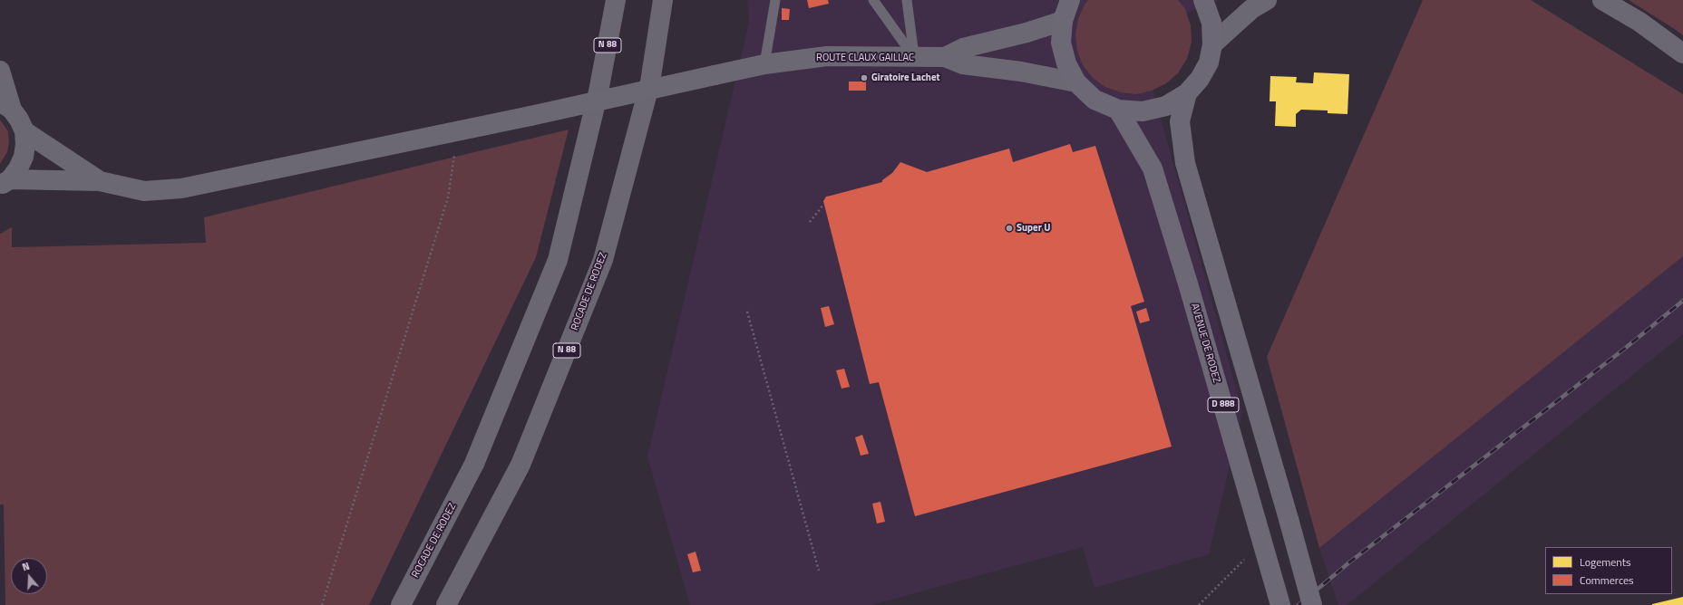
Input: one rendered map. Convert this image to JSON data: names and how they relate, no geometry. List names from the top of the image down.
{
  "streets": {
    "highway": ["N 88", "ROCADE DE RODEZ"],
    "main road": ["AVENUE DE RODEZ", "D 888"],
    "street": ["ROUTE CLAUX GAILLAC"]
  },
  "places": ["Giratoire Lachet", "Super U"],
  "legend": ["Logements", "Commerces"],
  "north": "top"
}
